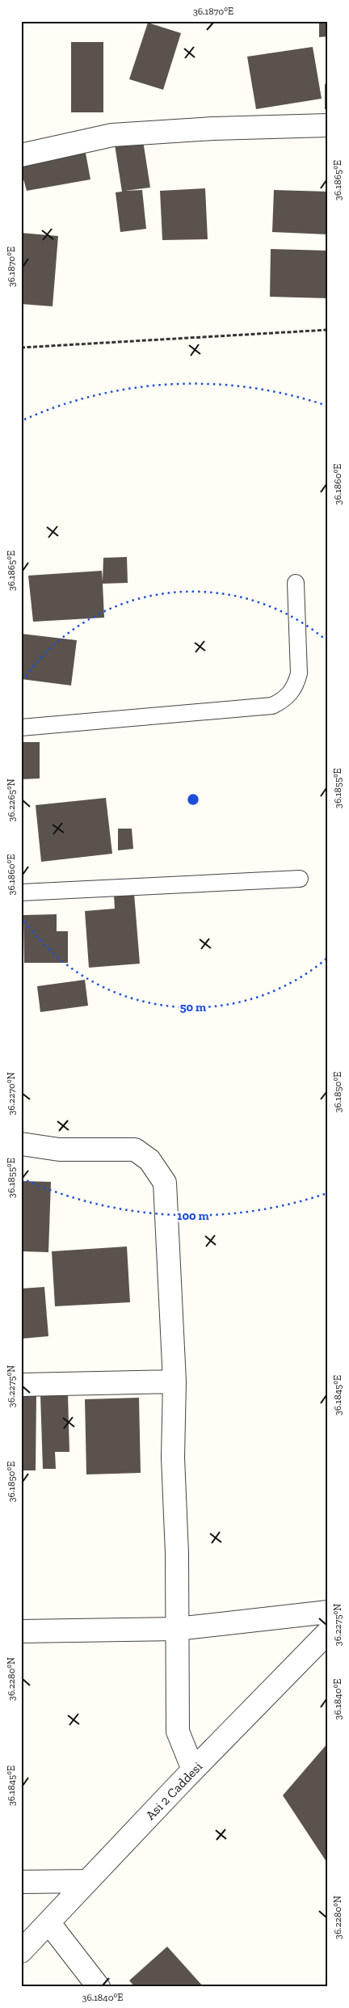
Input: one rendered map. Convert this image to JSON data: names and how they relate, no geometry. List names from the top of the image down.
{
  "streets": {
    "street": ["Asi 2 Caddesi"]
  },
  "coordinates": [
    "36.1870°E",
    "36.1865°E",
    "36.1860°E",
    "36.1855°E",
    "36.2265°N",
    "36.1850°E",
    "36.2270°N",
    "36.2275°N",
    "36.1845°E",
    "36.2280°N",
    "36.1840°E"
  ],
  "rings": ["50 m", "100 m"]
}
